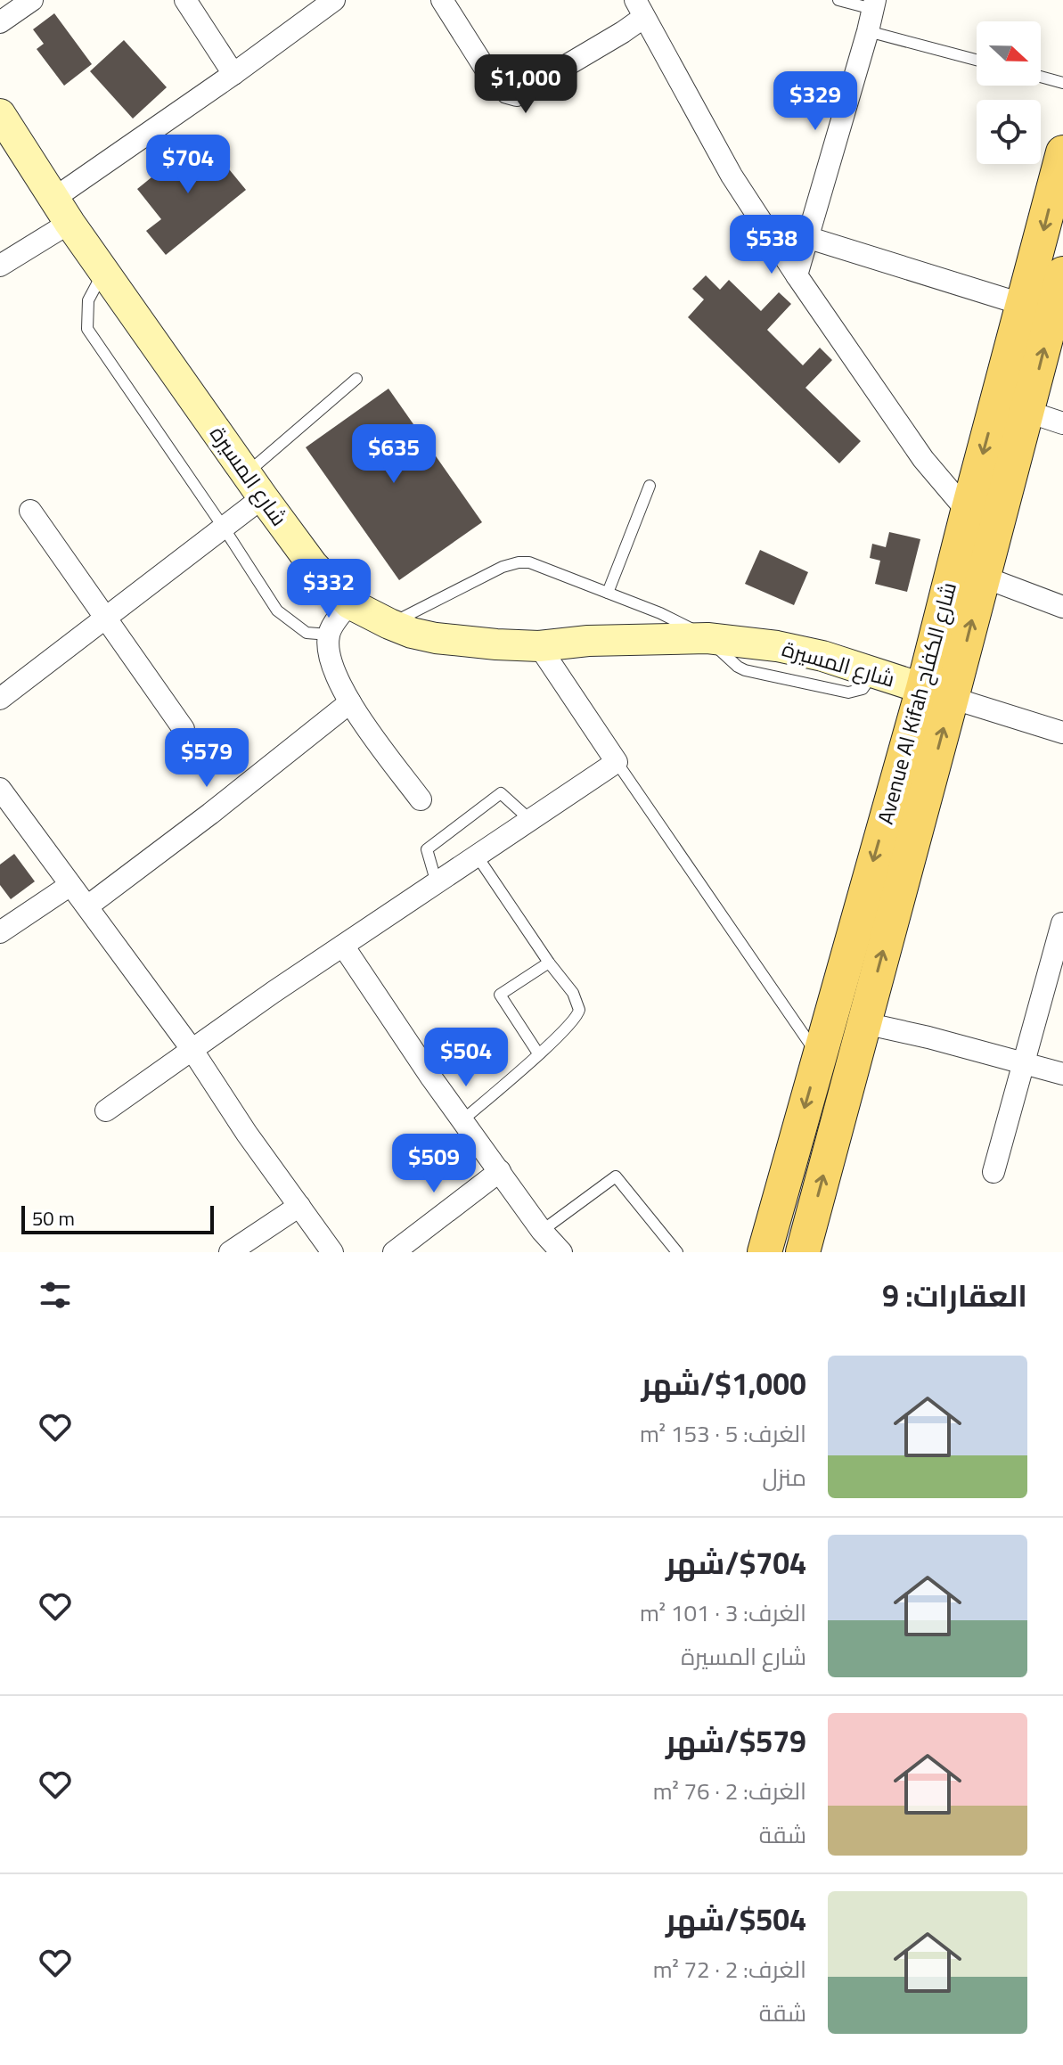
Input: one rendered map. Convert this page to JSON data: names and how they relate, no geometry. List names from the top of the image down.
{
  "streets": {
    "main road": ["Avenue Al Kifah شارع الكفاح"],
    "street": ["شارع المسيرة"]
  },
  "crossings": [
    ["شارع المسيرة", "Avenue Al Kifah شارع الكفاح"]
  ],
  "scale_bar": "50 m",
  "north": "right",
  "page": {
    "price": [
      "$1,000",
      "$329",
      "$704",
      "$538",
      "$635",
      "$332",
      "$579",
      "$504",
      "$509"
    ],
    "scale": "50 m",
    "heading": "العقارات: 9",
    "list": [
      {
        "name": "$1,000/شهر",
        "note": "الغرف: 5 · 153 m² · منزل"
      },
      {
        "name": "$704/شهر",
        "note": "الغرف: 3 · 101 m² · شارع المسيرة"
      },
      {
        "name": "$579/شهر",
        "note": "الغرف: 2 · 76 m² · شقة"
      },
      {
        "name": "$504/شهر",
        "note": "الغرف: 2 · 72 m² · شقة"
      }
    ]
  }
}
